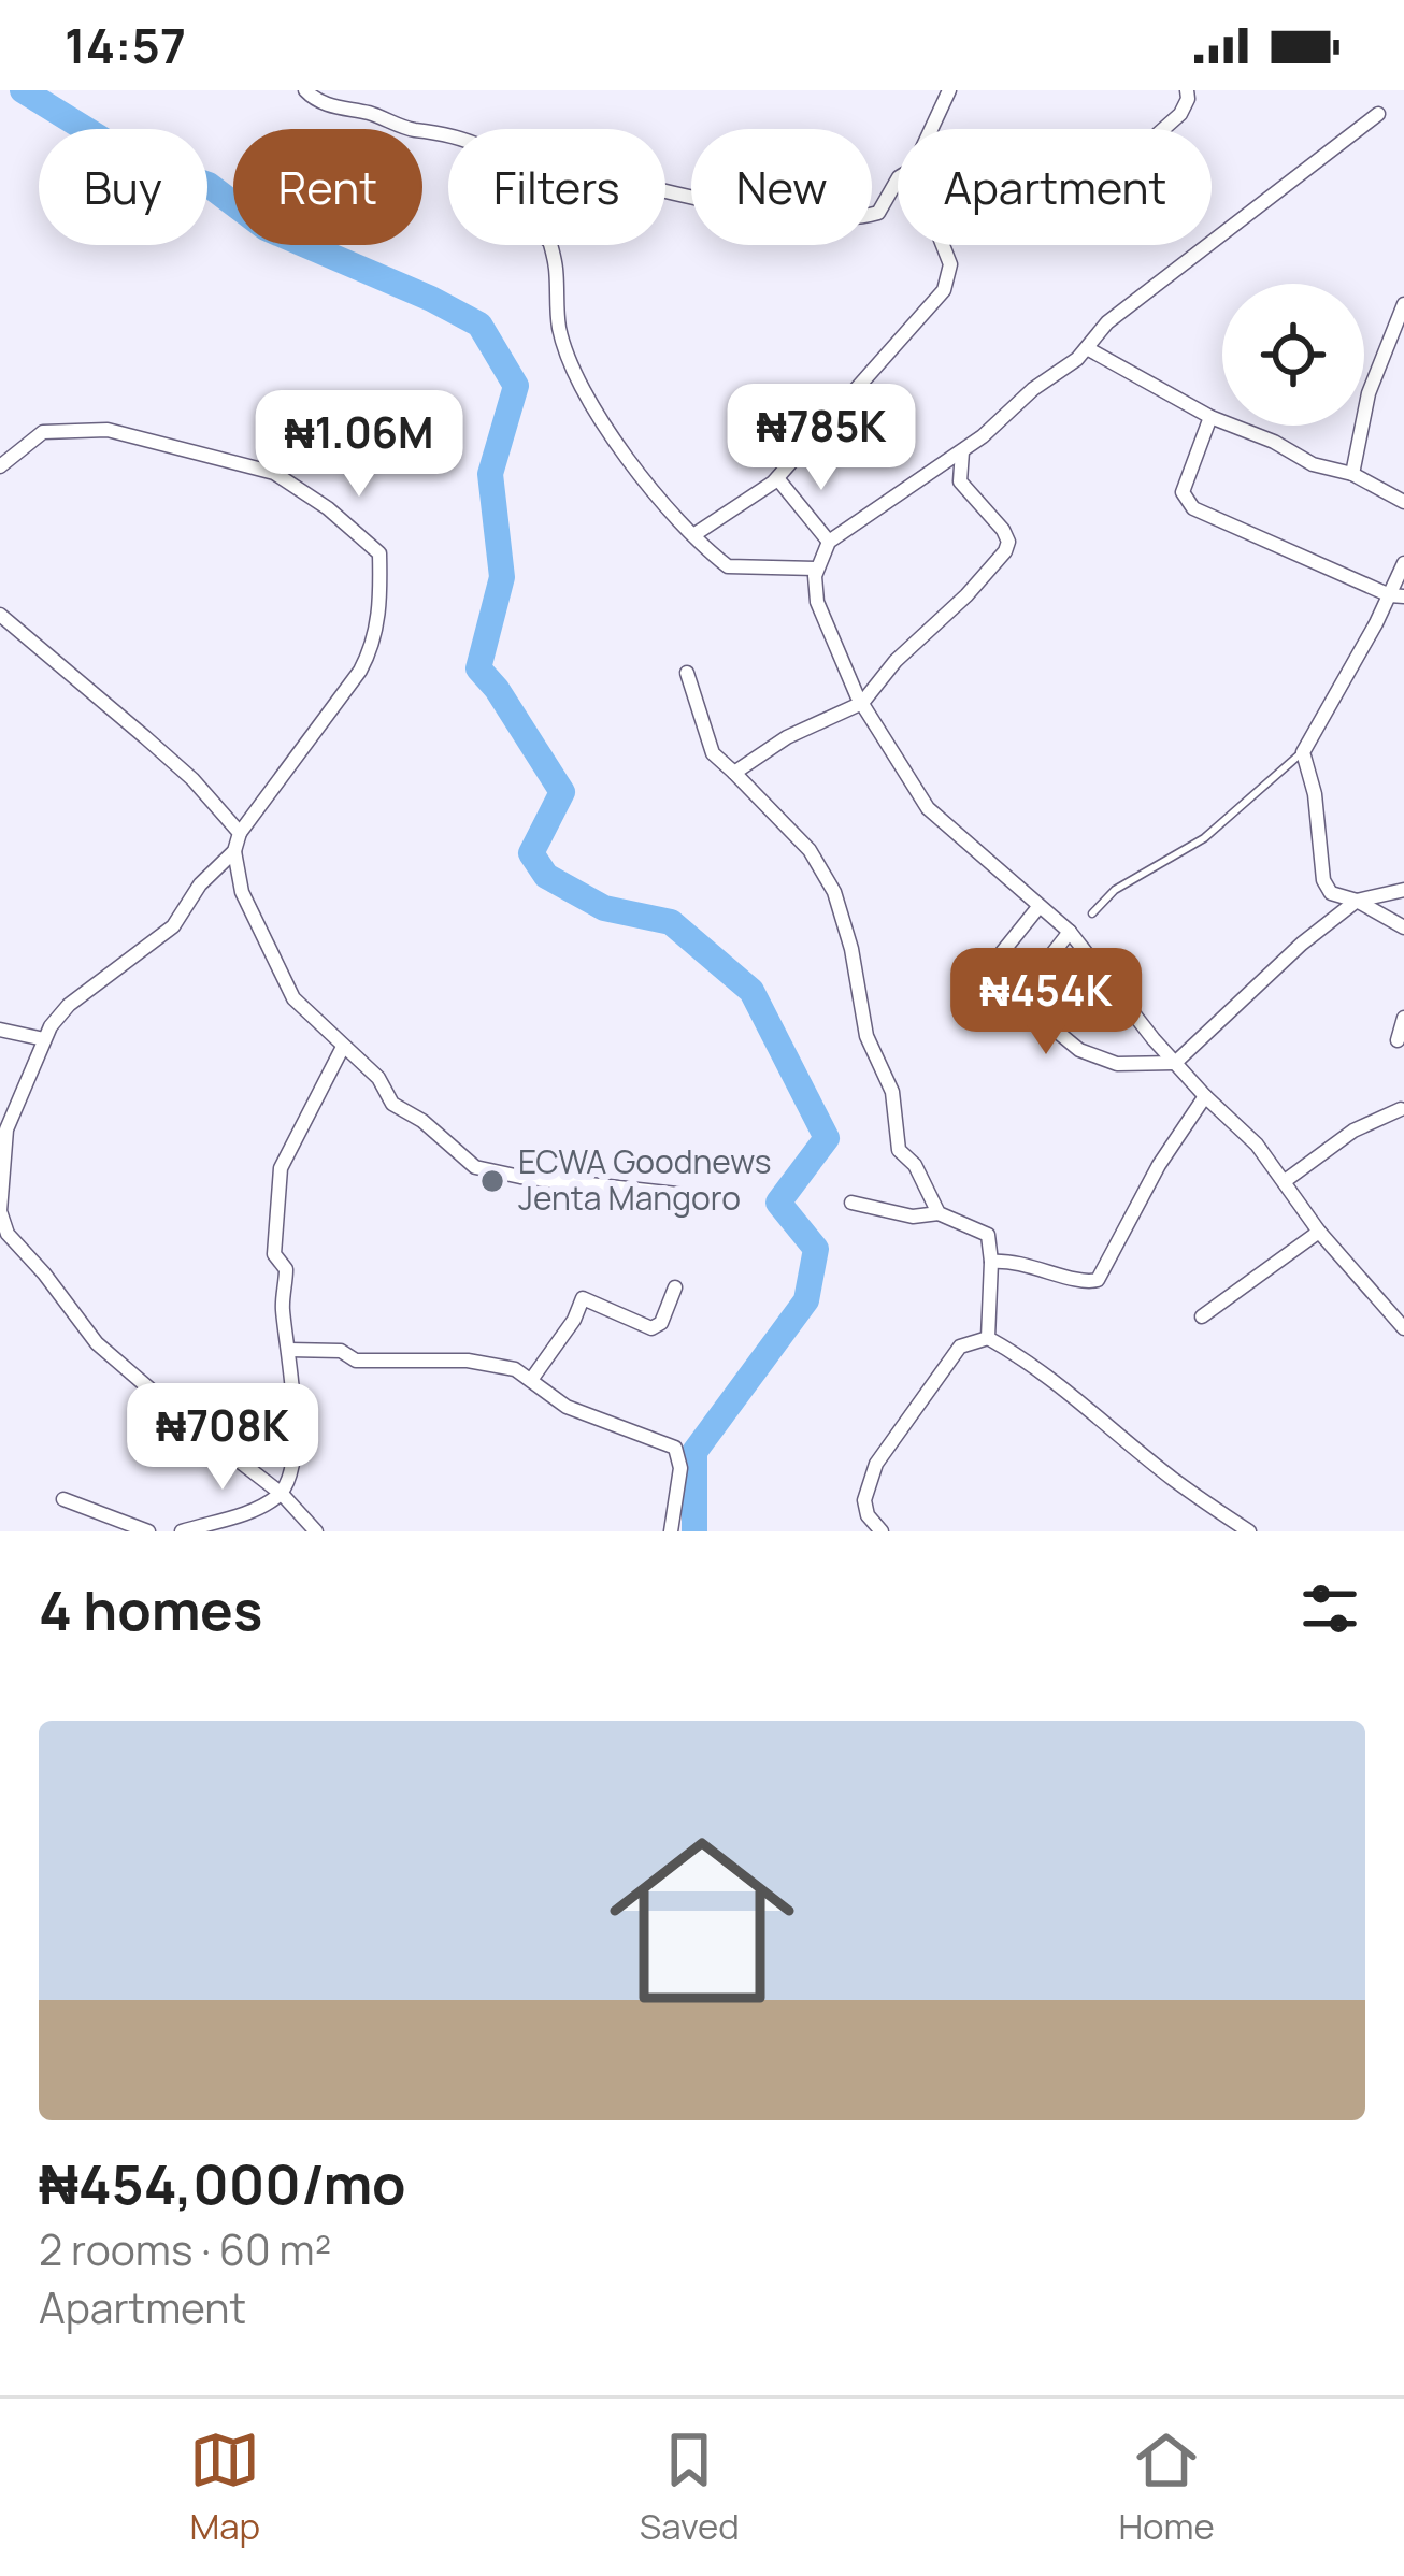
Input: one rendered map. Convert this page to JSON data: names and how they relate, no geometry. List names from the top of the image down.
{
  "places": ["ECWA Goodnews Jenta Mangoro"],
  "page": {
    "status": "14:57",
    "chip": [
      "Buy",
      "Rent",
      "Filters",
      "New",
      "Apartment"
    ],
    "price": [
      "₦785K",
      "₦1.06M",
      "₦454K",
      "₦708K"
    ],
    "heading": "4 homes",
    "list": [
      {
        "name": "₦454,000/mo",
        "note": "2 rooms · 60 m² · Apartment"
      }
    ],
    "tabs": ["Map", "Saved", "Home"]
  }
}
